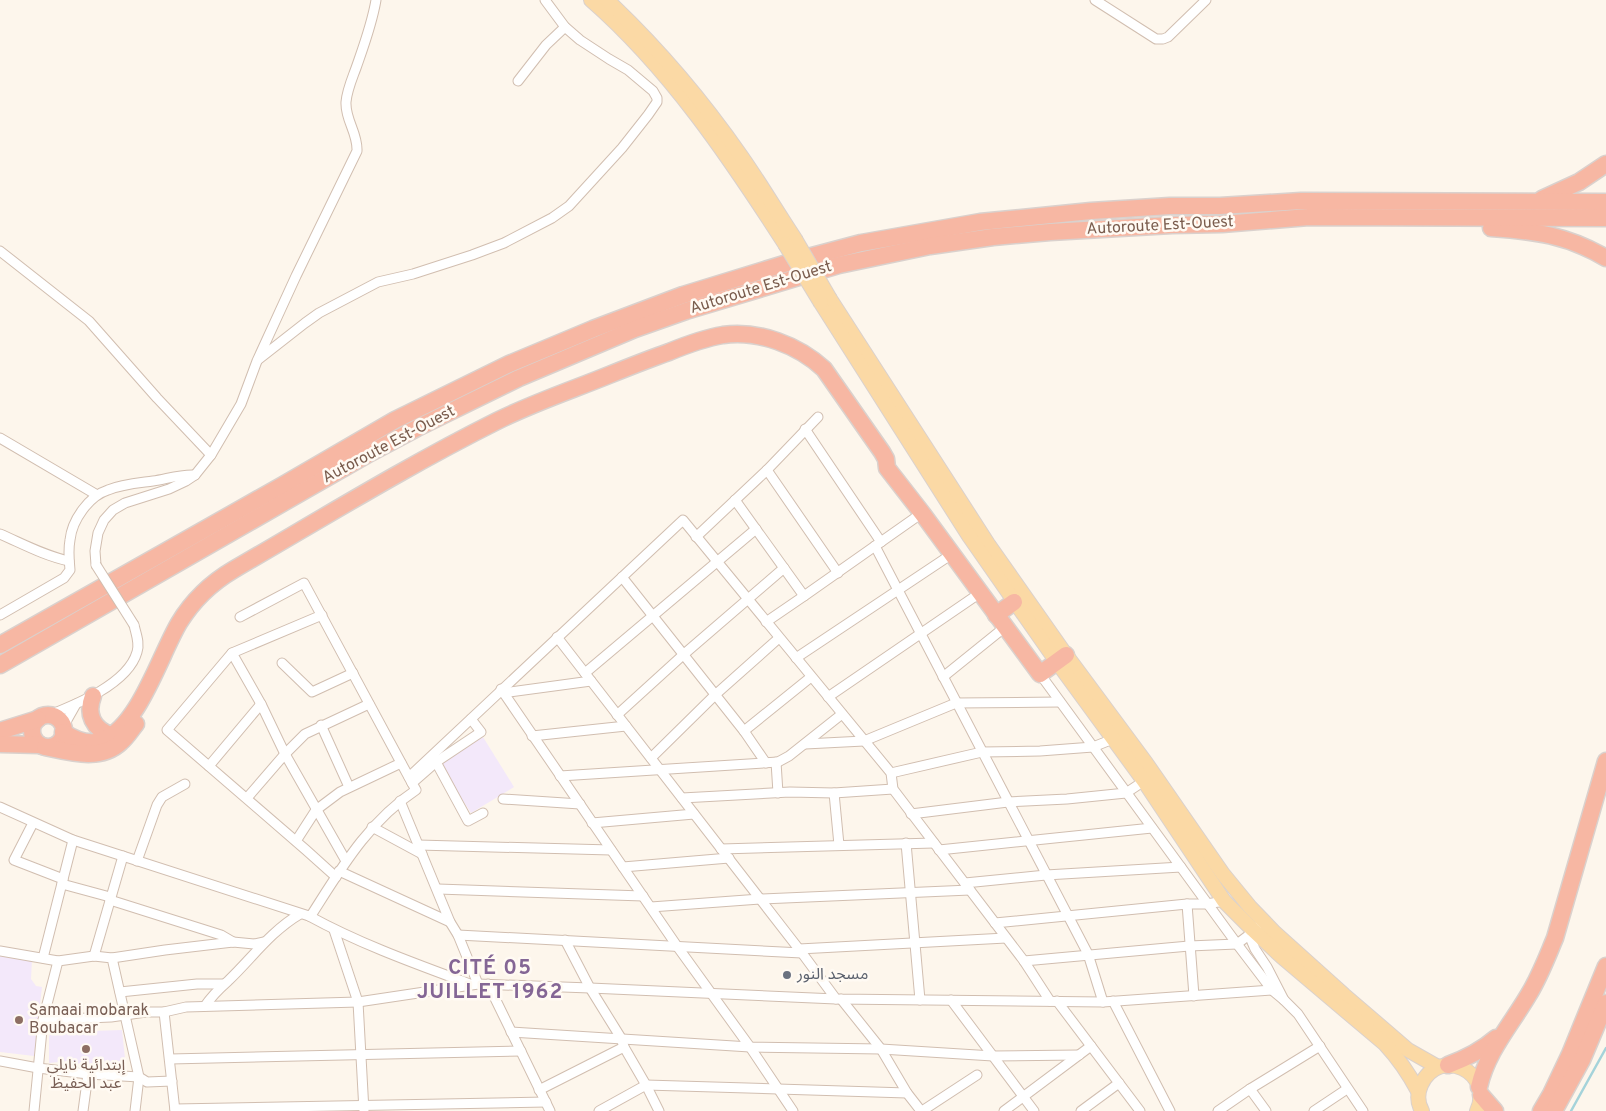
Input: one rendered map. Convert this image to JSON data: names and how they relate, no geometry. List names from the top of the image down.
{
  "streets": {
    "highway": ["Autoroute Est-Ouest"]
  },
  "districts": ["CITÉ 05 JUILLET 1962"],
  "places": ["مسجد النور", "Samaai mobarak Boubacar", "إبتدائية نايلي عبد الحفيظ"]
}
